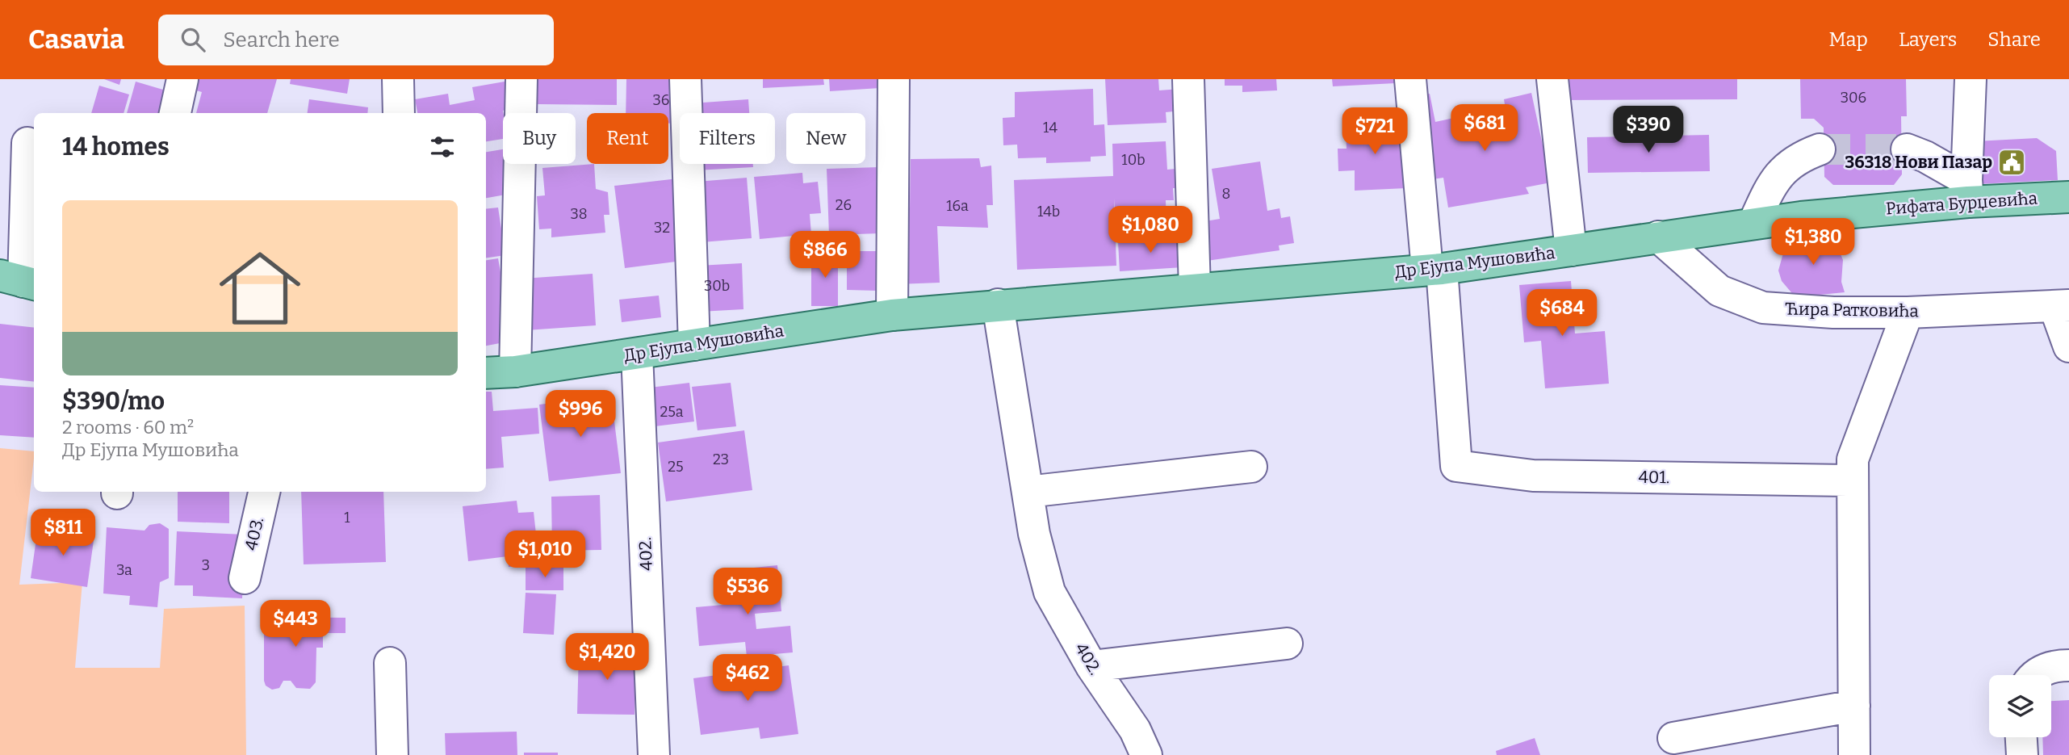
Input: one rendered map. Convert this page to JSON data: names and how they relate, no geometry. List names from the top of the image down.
{
  "streets": {
    "main road": ["Рифата Бурџевића", "Др Ејупа Мушовића"],
    "street": [
      "Ћира Ратковића",
      "401.",
      "403.",
      "402."
    ]
  },
  "crossings": [
    ["Рифата Бурџевића", "Др Ејупа Мушовића"],
    ["Др Ејупа Мушовића", "Ћира Ратковића"],
    ["Др Ејупа Мушовића", "401."],
    ["Др Ејупа Мушовића", "402."]
  ],
  "places": {
    "public building": ["36318 Нови Пазар"]
  },
  "house_numbers": [
    "306",
    "36",
    "14",
    "10b",
    "8",
    "26",
    "16a",
    "14b",
    "38",
    "32",
    "30b",
    "25a",
    "23",
    "25",
    "1",
    "3",
    "3a"
  ],
  "page": {
    "header": "Casavia",
    "search": "Search here",
    "nav": ["Map", "Layers", "Share"],
    "price": [
      "$681",
      "$390",
      "$721",
      "$1,080",
      "$1,380",
      "$866",
      "$684",
      "$996",
      "$811",
      "$1,010",
      "$536",
      "$443",
      "$1,420",
      "$462"
    ],
    "chip": [
      "Buy",
      "Rent",
      "Filters",
      "New"
    ],
    "heading": "14 homes",
    "list": [
      {
        "name": "$390/mo",
        "note": "2 rooms · 60 m² · Др Ејупа Мушовића"
      }
    ]
  }
}
